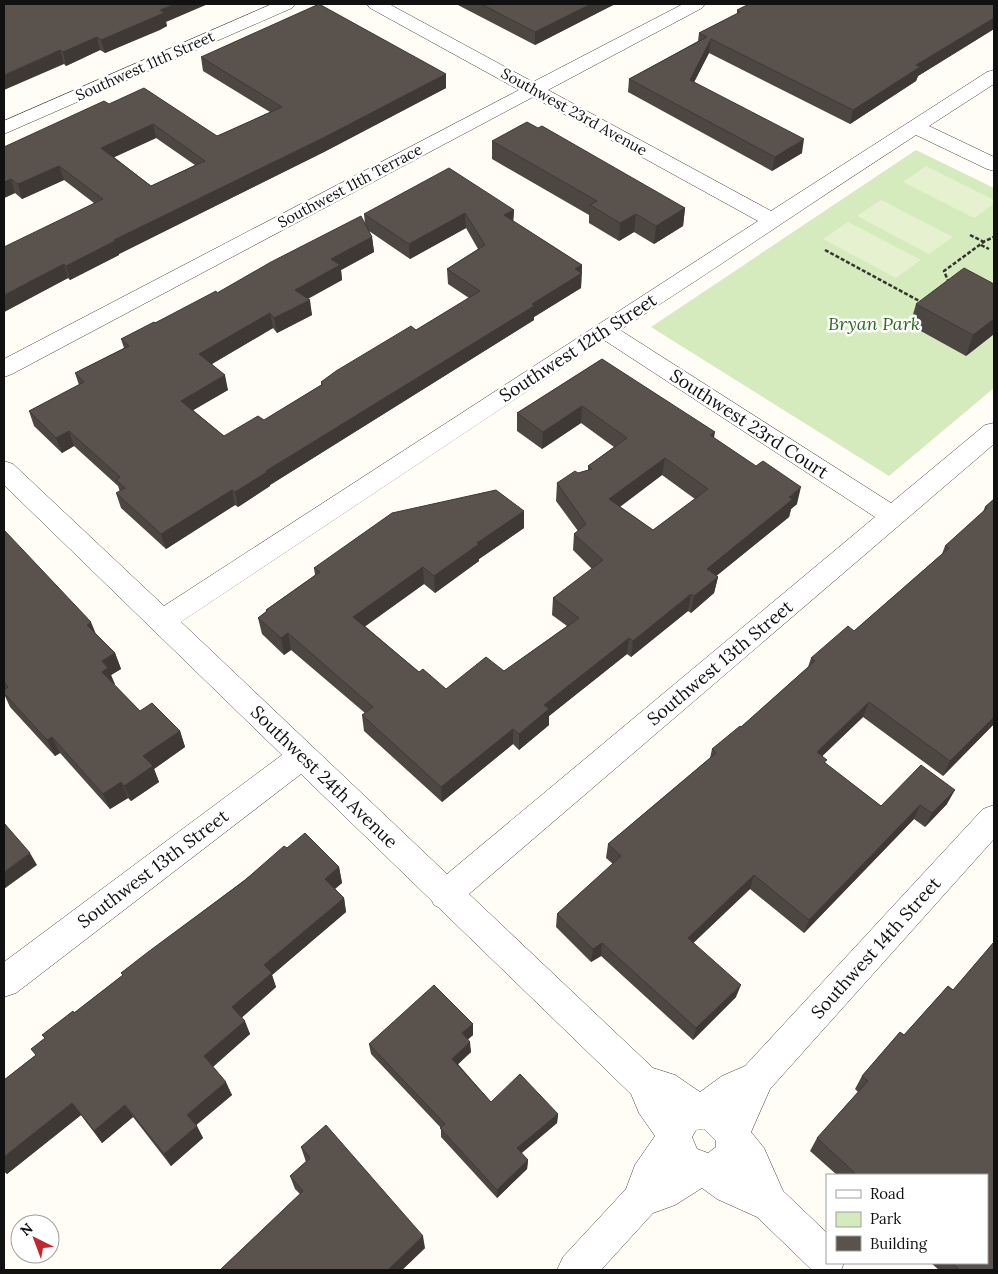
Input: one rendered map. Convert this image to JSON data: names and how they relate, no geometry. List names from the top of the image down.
{
  "streets": {
    "street": [
      "Southwest 11th Street",
      "Southwest 23rd Avenue",
      "Southwest 11th Terrace",
      "Southwest 12th Street",
      "Southwest 23rd Court",
      "Southwest 13th Street",
      "Southwest 24th Avenue",
      "Southwest 14th Street"
    ]
  },
  "crossings": [
    ["Southwest 23rd Avenue", "Southwest 11th Terrace"],
    ["Southwest 23rd Avenue", "Southwest 12th Street"],
    ["Southwest 12th Street", "Southwest 23rd Court"],
    ["Southwest 12th Street", "Southwest 24th Avenue"],
    ["Southwest 23rd Court", "Southwest 13th Street"],
    ["Southwest 13th Street", "Southwest 24th Avenue"],
    ["Southwest 24th Avenue", "Southwest 14th Street"]
  ],
  "parks": ["Bryan Park"],
  "legend": ["Road", "Park", "Building"],
  "north": "top left"
}
